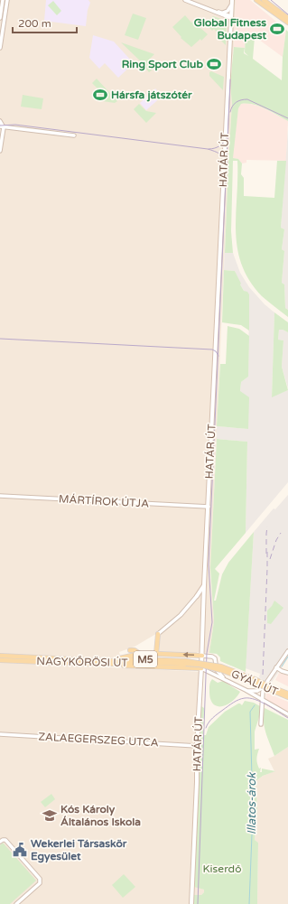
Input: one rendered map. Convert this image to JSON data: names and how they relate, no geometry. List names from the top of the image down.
{
  "streets": {
    "main road": [
      "HATÁR ÚT",
      "M5",
      "NAGYKŐRÖSI ÚT",
      "GYÁLI ÚT"
    ],
    "street": ["MÁRTÍROK ÚTJA", "ZALAEGERSZEG UTCA"]
  },
  "crossings": [
    ["HATÁR ÚT", "MÁRTÍROK ÚTJA"],
    ["HATÁR ÚT", "ZALAEGERSZEG UTCA"],
    ["NAGYKŐRÖSI ÚT", "GYÁLI ÚT"]
  ],
  "water": ["Illatos-árok"],
  "parks": ["Kiserdő"],
  "places": {
    "sports": ["Global Fitness Budapest", "Ring Sport Club", "Hársfa játszótér"],
    "school or university": ["Kós Károly Általános Iskola"],
    "public building": ["Wekerlei Társaskör Egyesület"]
  },
  "scale_bar": "200 m"
}
